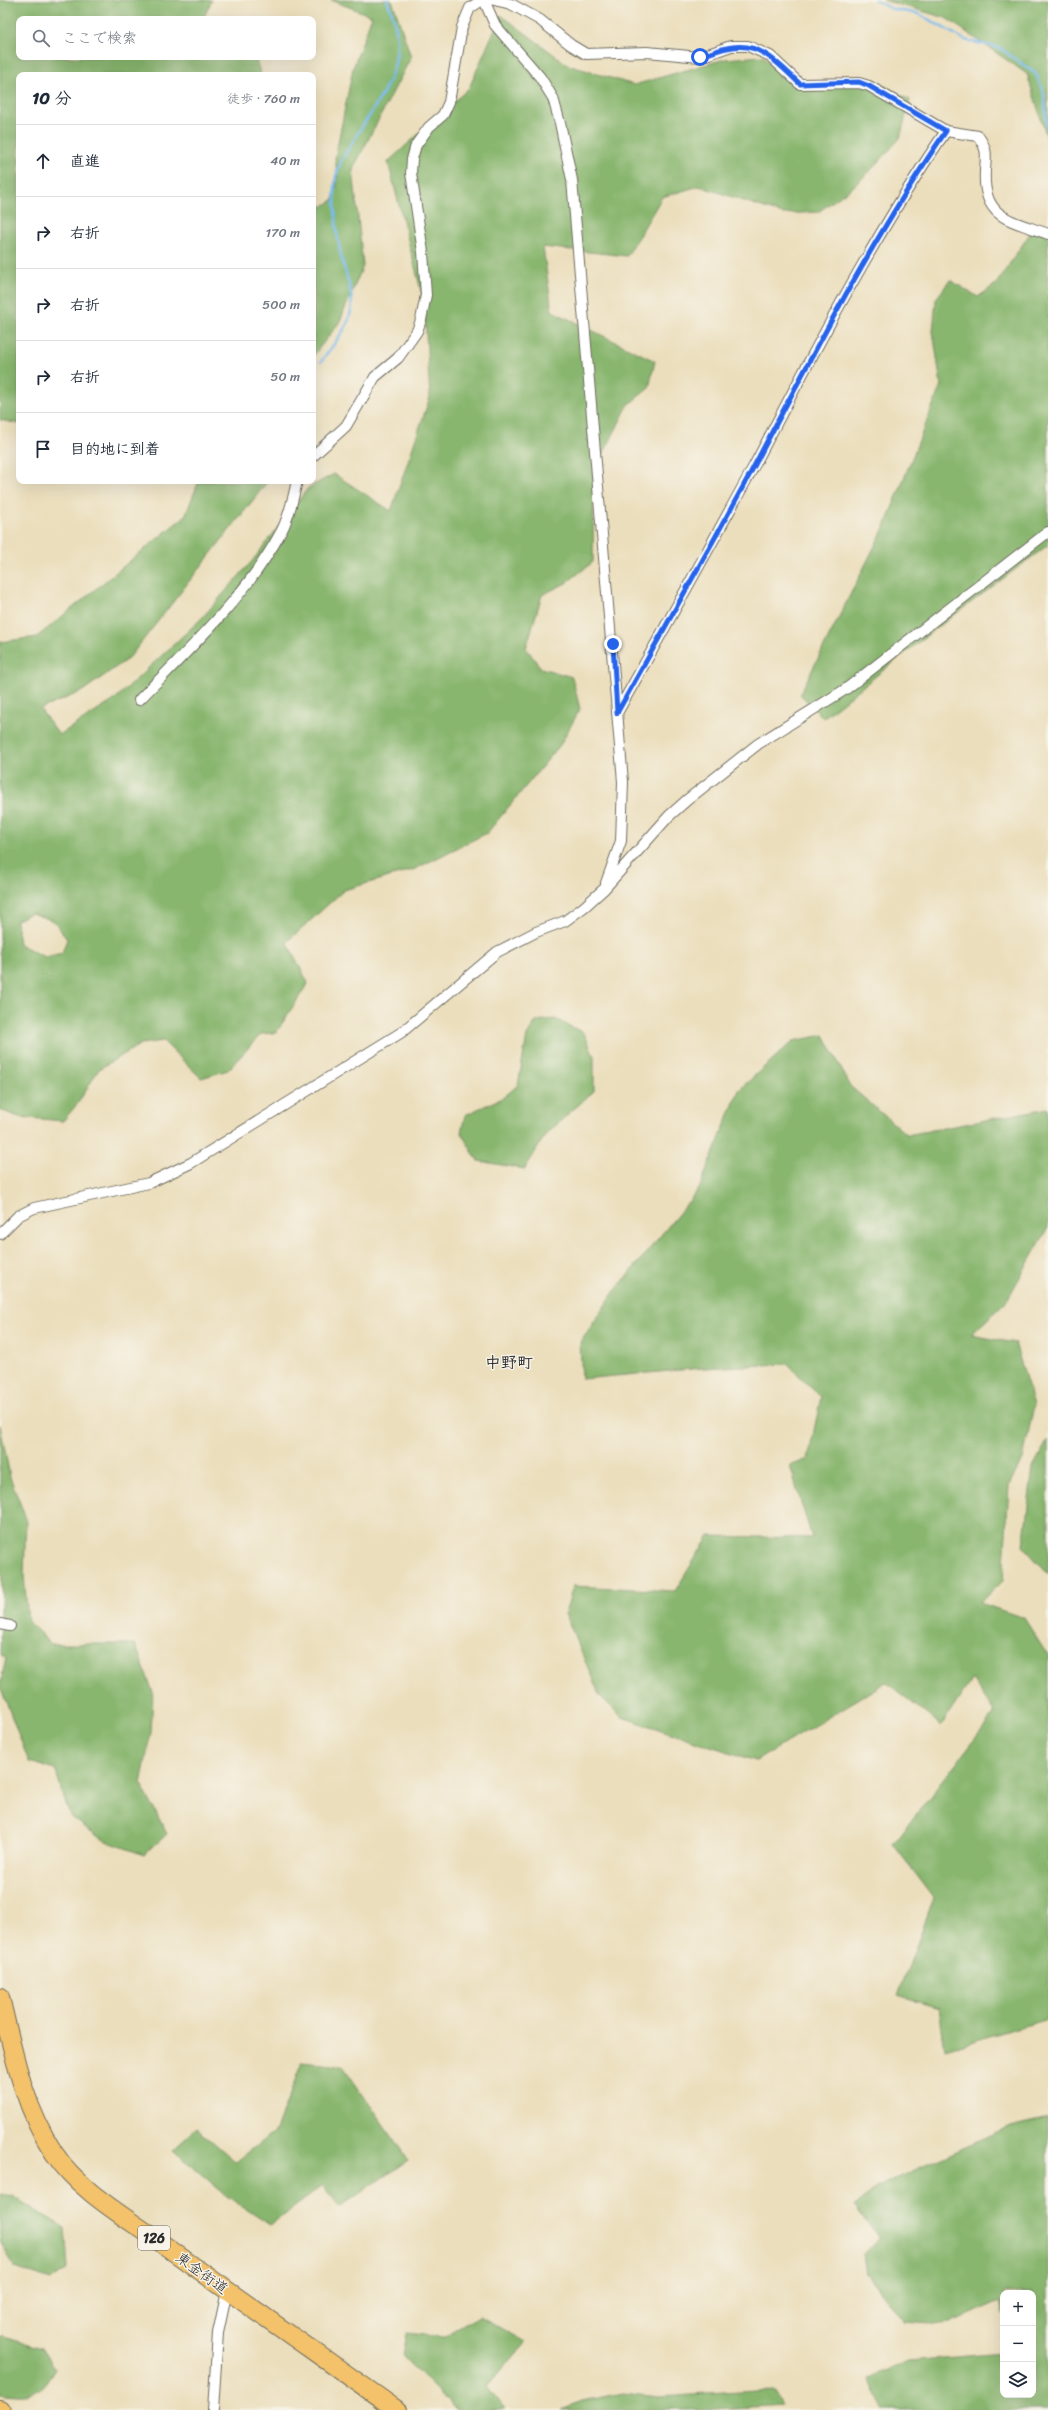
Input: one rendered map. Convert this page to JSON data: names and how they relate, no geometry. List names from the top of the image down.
{
  "streets": {
    "highway": ["126", "東金街道"]
  },
  "districts": ["中野町"],
  "page": {
    "search": "ここで検索",
    "heading": ["10 分", "徒歩 · 760 m"],
    "list": [
      ["直進", "40 m"],
      ["右折", "170 m"],
      ["右折", "500 m"],
      ["右折", "50 m"],
      "目的地に到着"
    ],
    "map_buttons": ["+", "−"]
  }
}
